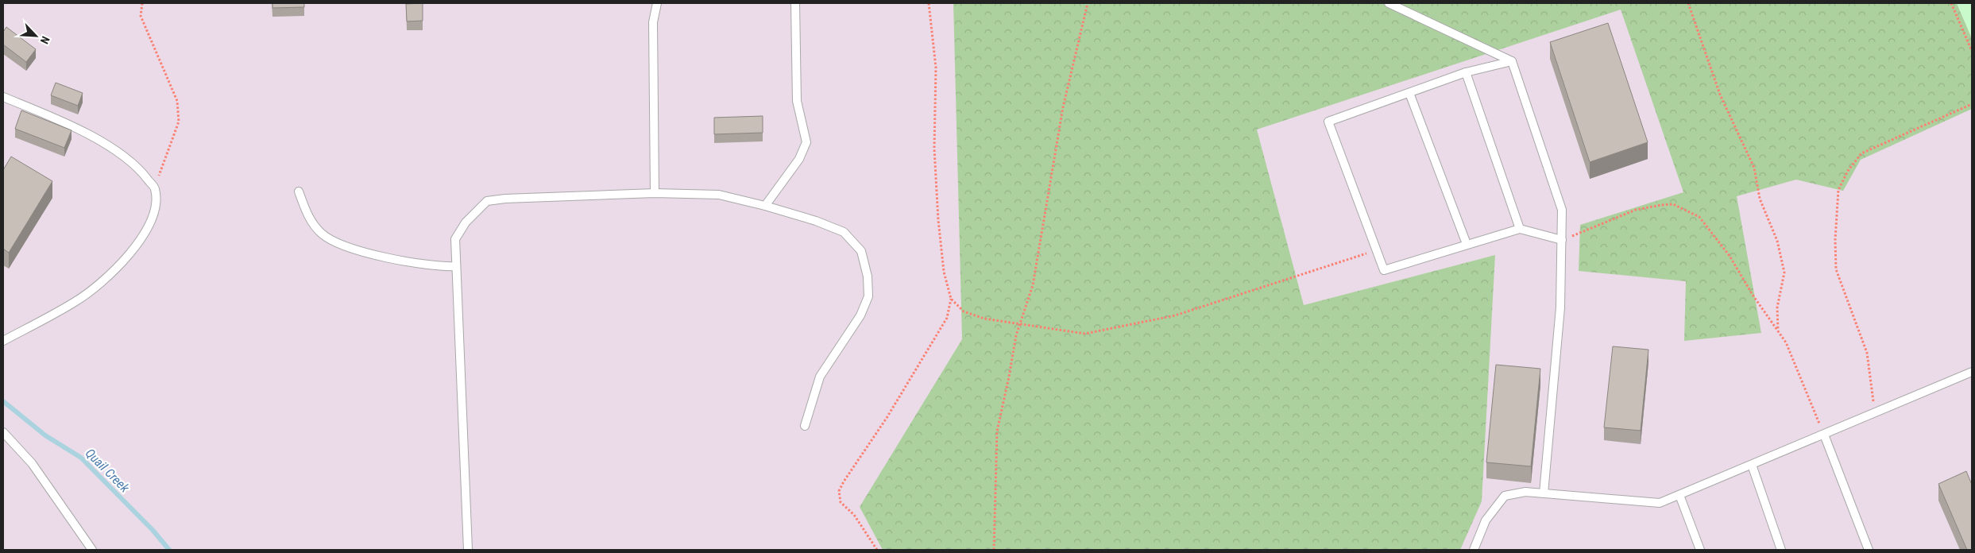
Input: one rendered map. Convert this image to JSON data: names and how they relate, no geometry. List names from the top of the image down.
{
  "water": ["Quail Creek"],
  "north": "bottom right"
}
